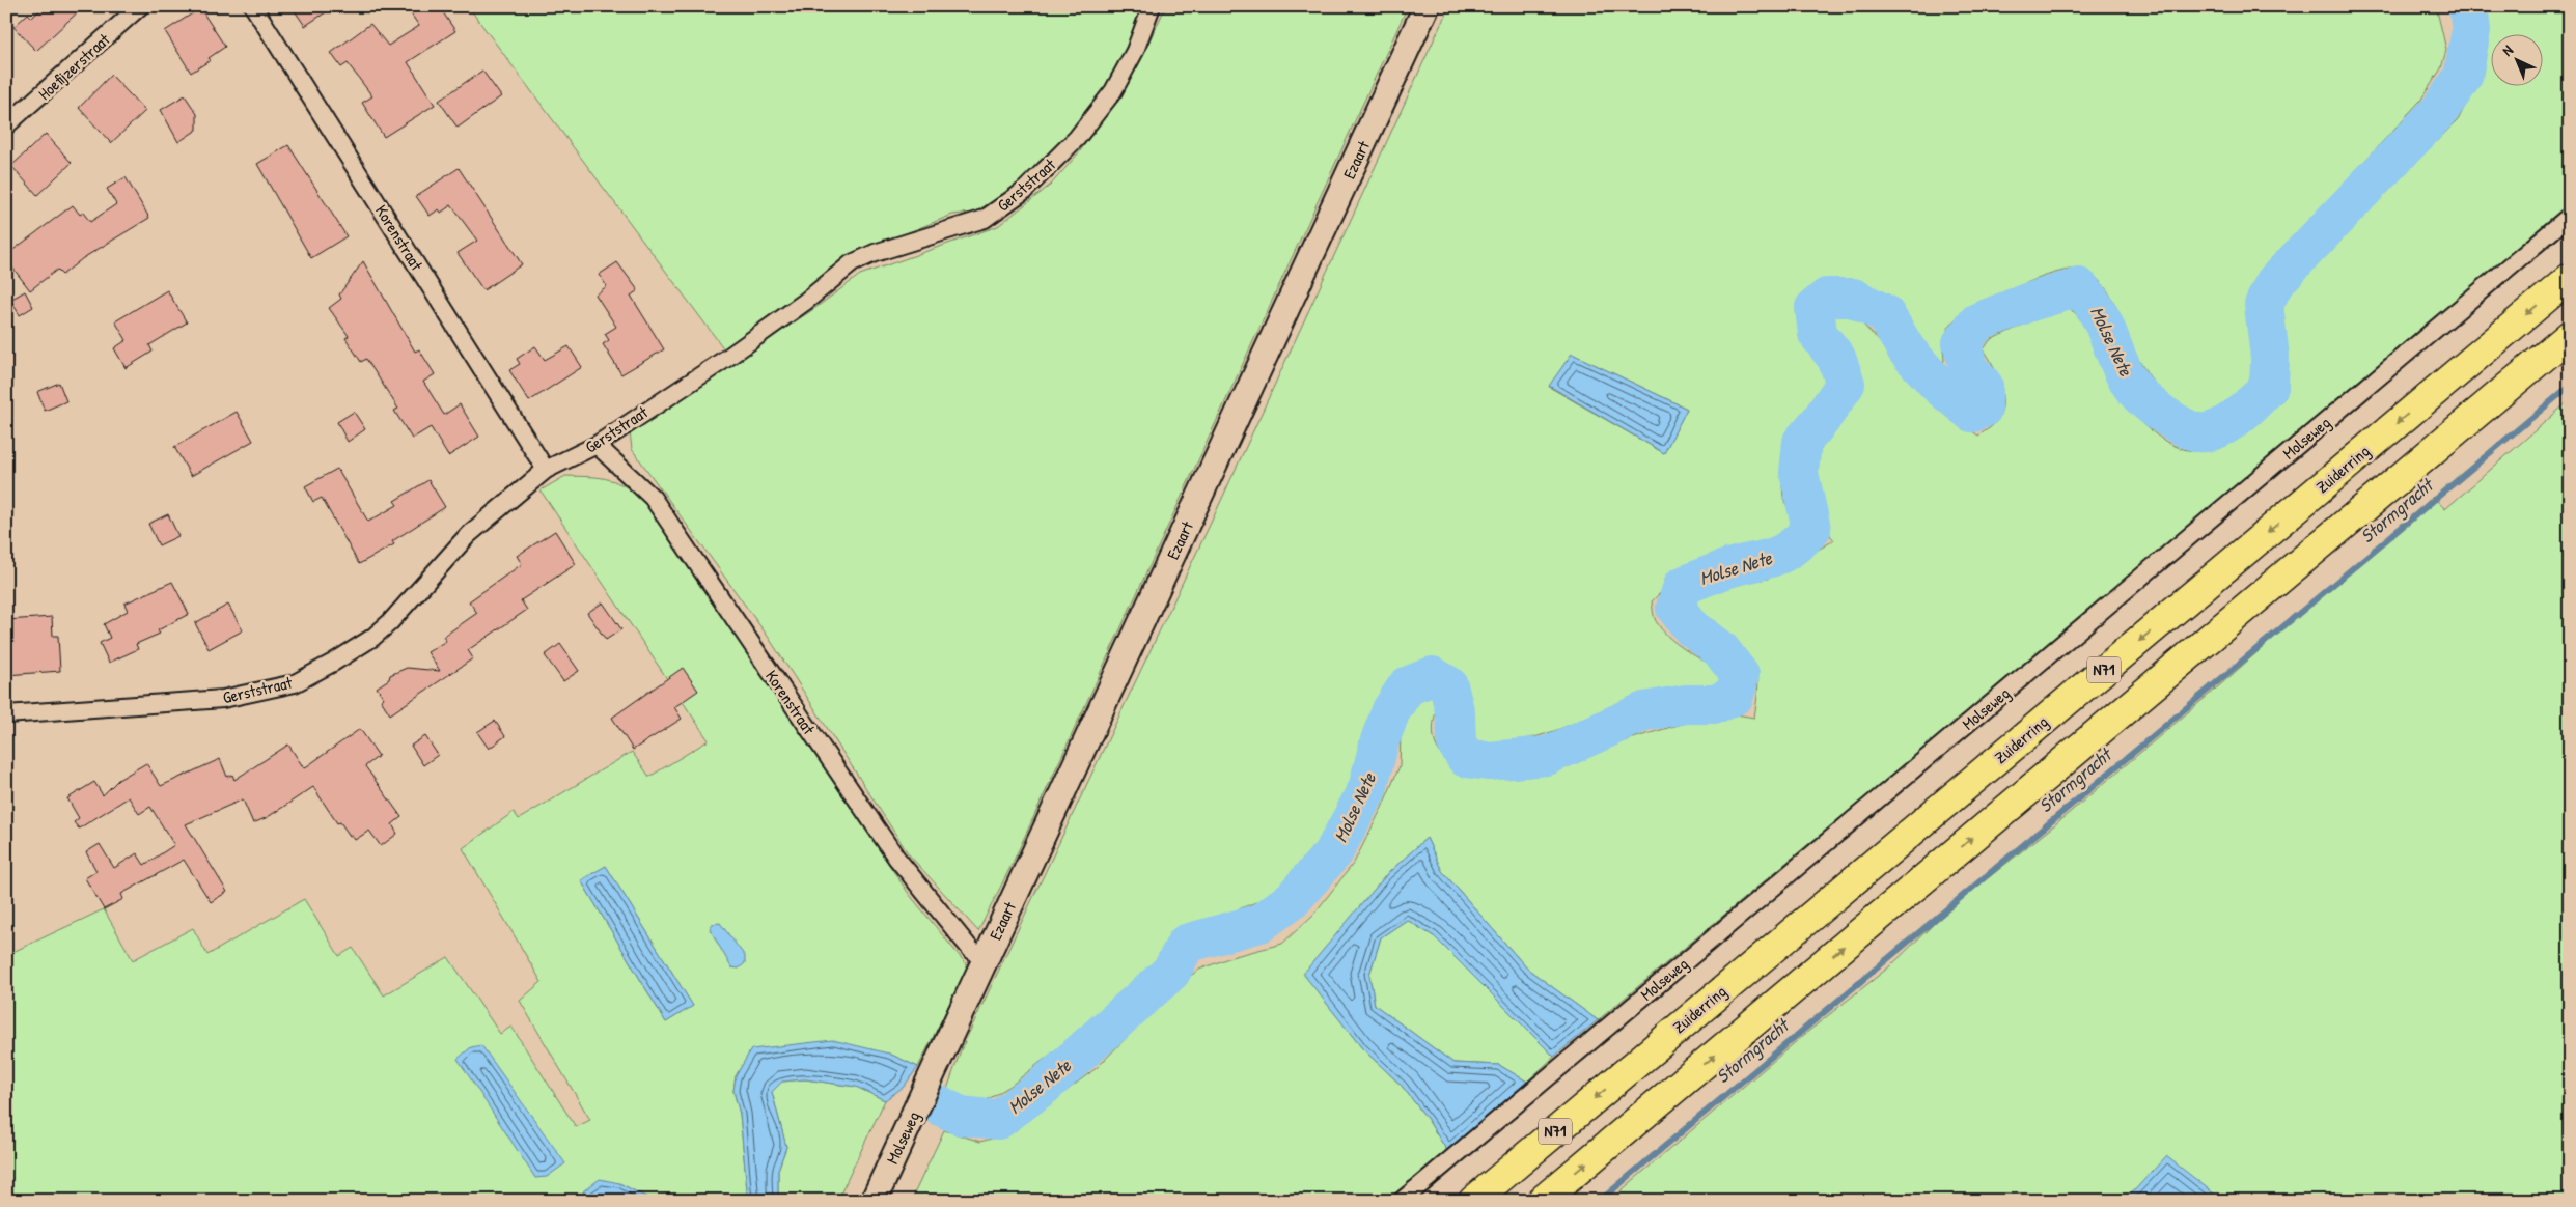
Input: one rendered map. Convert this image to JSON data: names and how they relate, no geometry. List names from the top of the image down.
{
  "streets": {
    "highway": ["Zuiderring", "N71"],
    "main road": ["Ezaart", "Molseweg"],
    "street": ["Hoefijzerstraat", "Gerststraat", "Korenstraat"]
  },
  "crossings": [
    ["Ezaart", "Korenstraat"],
    ["Ezaart", "Molseweg"],
    ["Gerststraat", "Korenstraat"]
  ],
  "water": ["Molse Nete", "Stormgracht"],
  "north": "top left"
}
